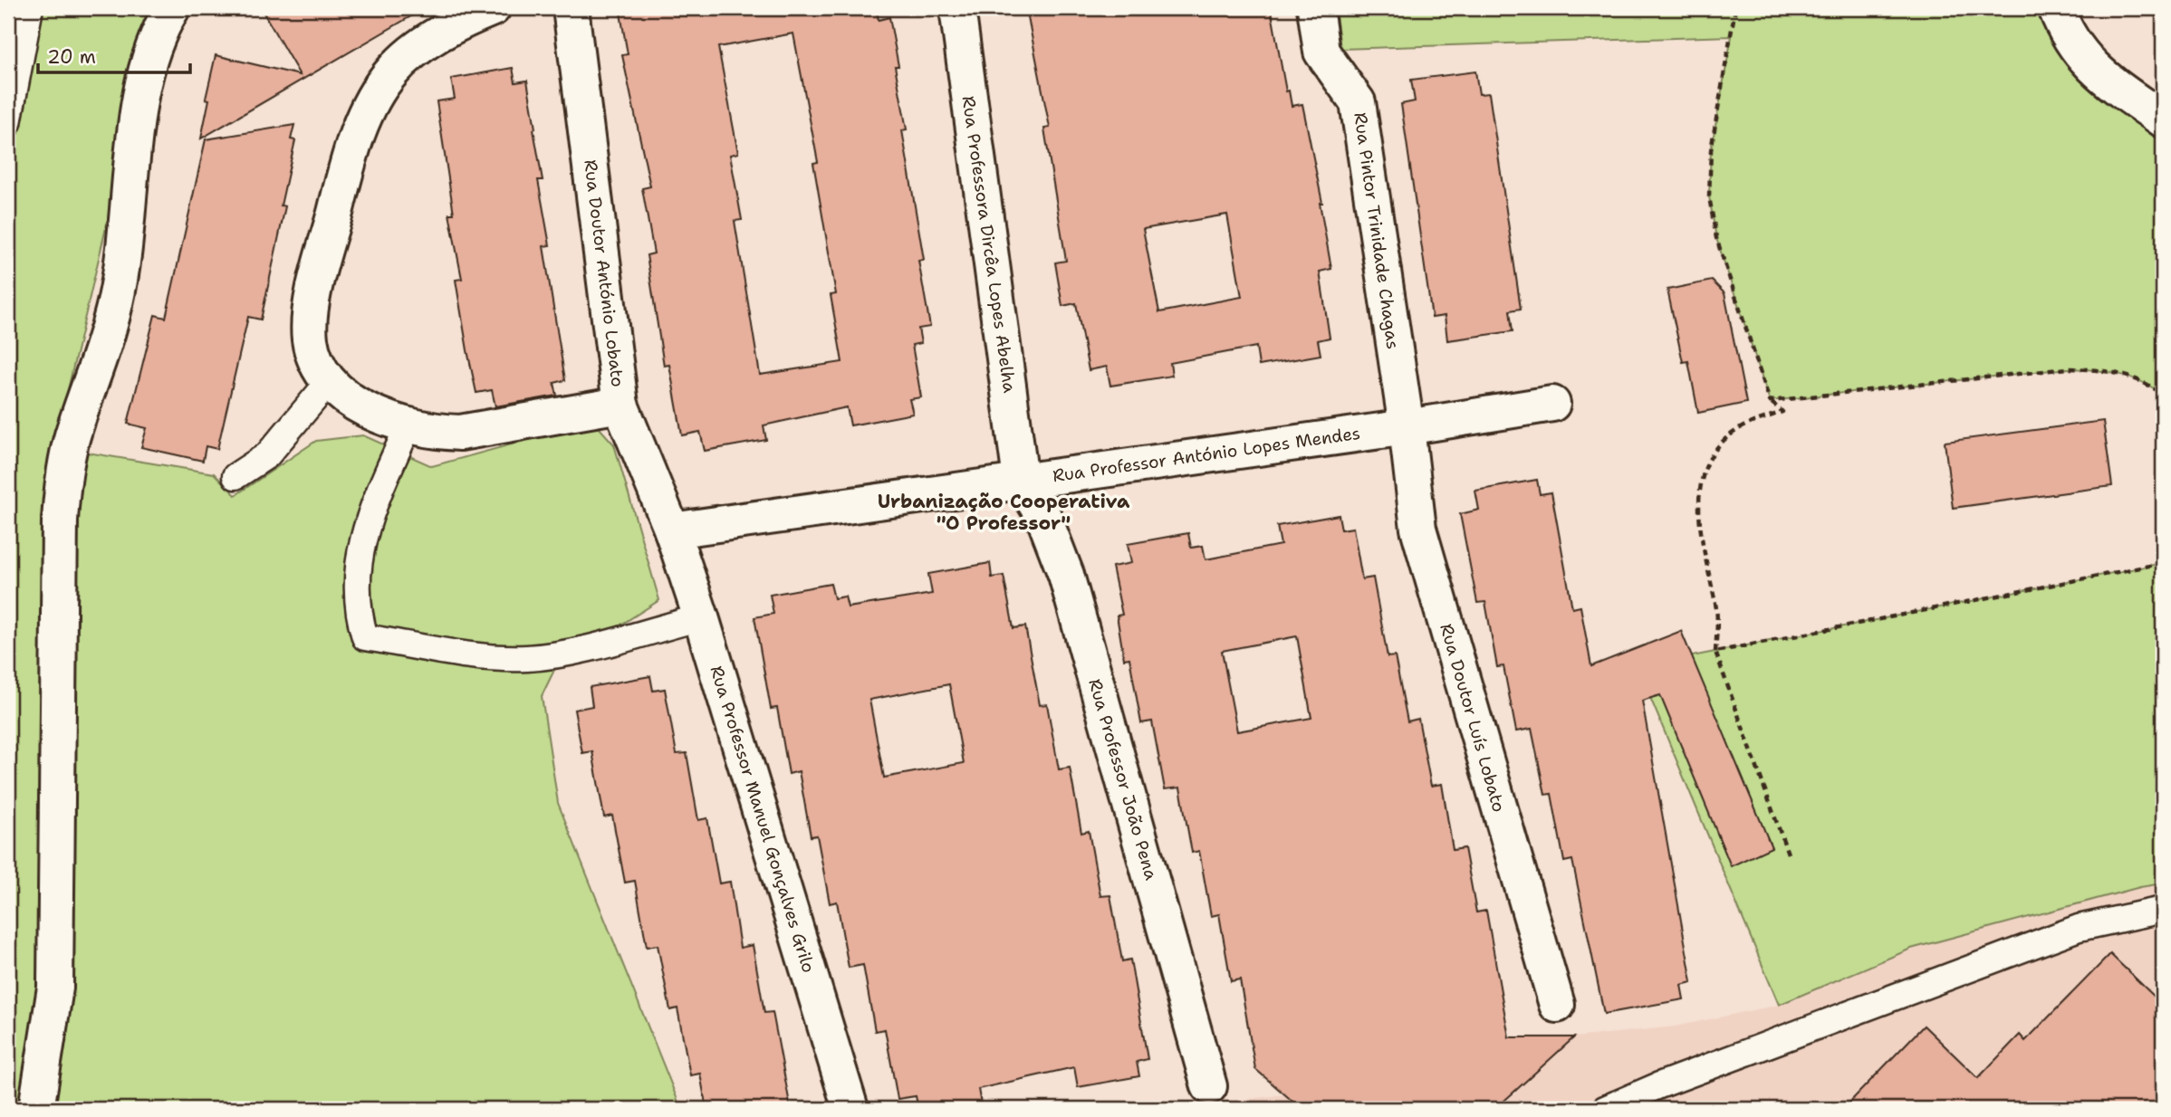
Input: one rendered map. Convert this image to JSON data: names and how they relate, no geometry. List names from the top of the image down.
{
  "streets": {
    "street": [
      "Rua Pintor Trinidade Chagas",
      "Rua Professora Dircêa Lopes Abelha",
      "Rua Doutor António Lobato",
      "Rua Professor António Lopes Mendes",
      "Rua Doutor Luís Lobato",
      "Rua Professor João Pena",
      "Rua Professor Manuel Gonçalves Grilo"
    ]
  },
  "crossings": [
    ["Rua Pintor Trinidade Chagas", "Rua Professor António Lopes Mendes"],
    ["Rua Pintor Trinidade Chagas", "Rua Doutor Luís Lobato"],
    ["Rua Professora Dircêa Lopes Abelha", "Rua Professor António Lopes Mendes"],
    ["Rua Professora Dircêa Lopes Abelha", "Rua Professor João Pena"],
    ["Rua Doutor António Lobato", "Rua Professor António Lopes Mendes"],
    ["Rua Doutor António Lobato", "Rua Professor Manuel Gonçalves Grilo"],
    ["Rua Professor António Lopes Mendes", "Rua Doutor Luís Lobato"],
    ["Rua Professor António Lopes Mendes", "Rua Professor João Pena"],
    ["Rua Professor António Lopes Mendes", "Rua Professor Manuel Gonçalves Grilo"]
  ],
  "districts": ["Urbanização Cooperativa \"O Professor\""],
  "scale_bar": "20 m"
}
